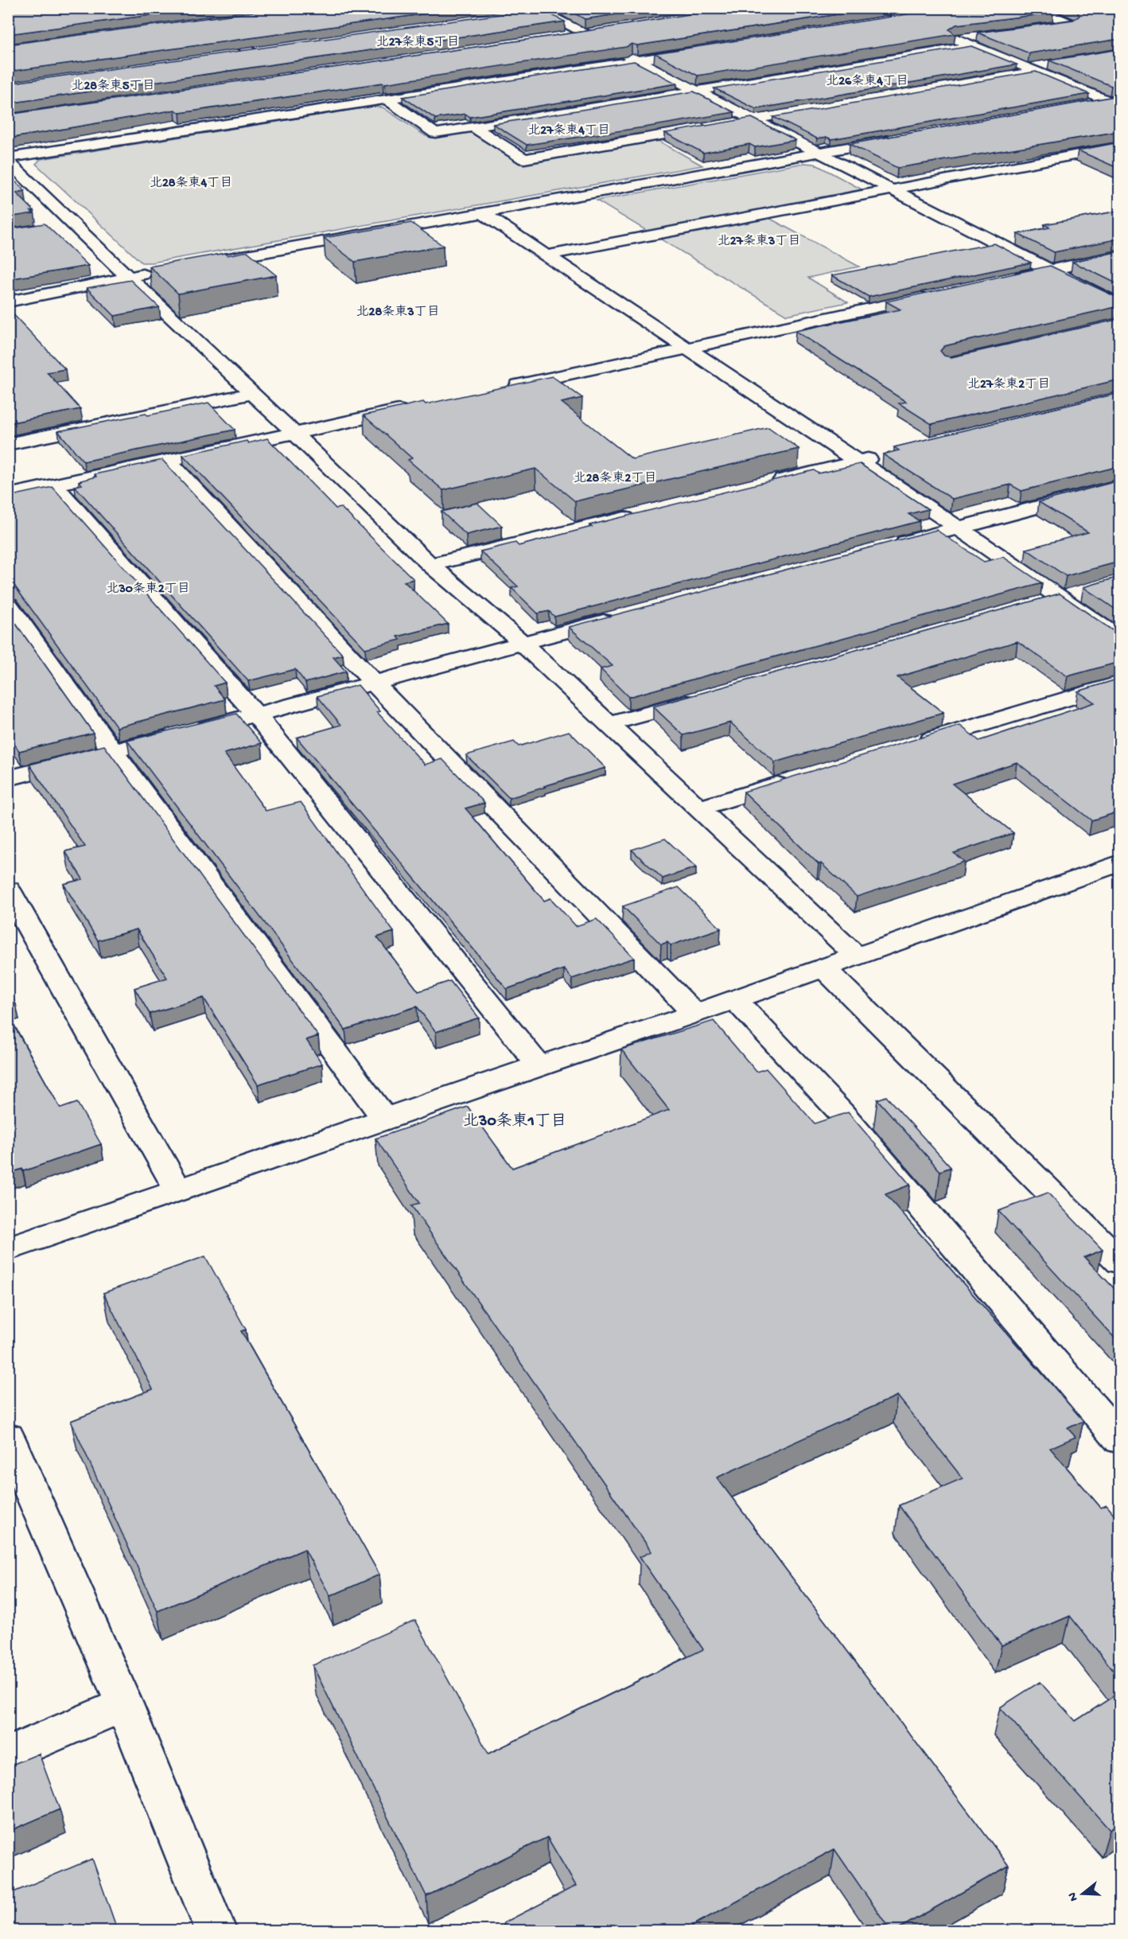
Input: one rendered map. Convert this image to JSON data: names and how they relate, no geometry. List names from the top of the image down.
{
  "districts": [
    "北27条東5丁目",
    "北26条東4丁目",
    "北28条東5丁目",
    "北27条東4丁目",
    "北28条東4丁目",
    "北27条東3丁目",
    "北28条東3丁目",
    "北27条東2丁目",
    "北28条東2丁目",
    "北30条東2丁目",
    "北30条東1丁目"
  ],
  "north": "left"
}
